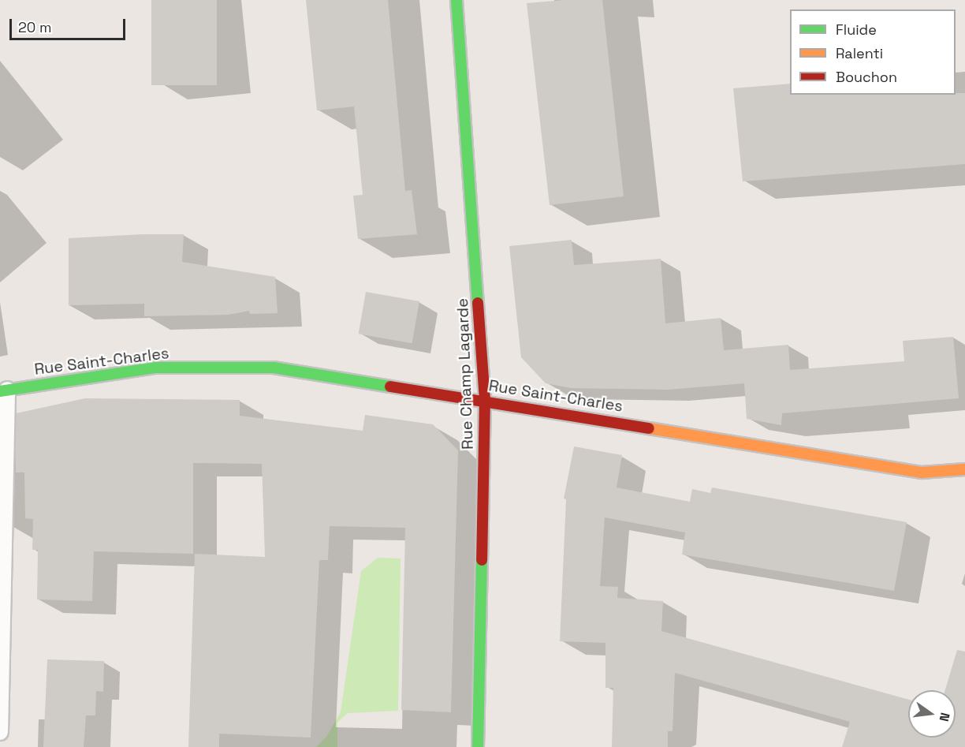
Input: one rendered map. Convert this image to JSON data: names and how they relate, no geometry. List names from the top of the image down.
{
  "streets": {
    "street": ["Rue Saint-Charles", "Rue Champ Lagarde"]
  },
  "crossings": [
    ["Rue Saint-Charles", "Rue Champ Lagarde"]
  ],
  "legend": ["Fluide", "Ralenti", "Bouchon"],
  "scale_bar": "20 m",
  "north": "right"
}
